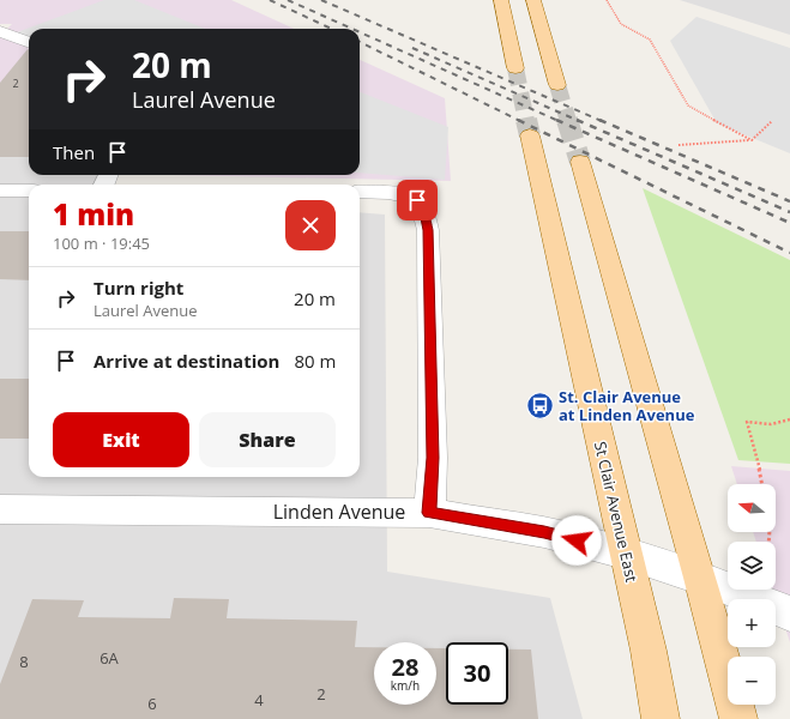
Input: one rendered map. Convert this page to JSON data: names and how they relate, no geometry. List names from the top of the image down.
{
  "streets": {
    "main road": ["St Clair Avenue East"],
    "street": ["Linden Avenue"]
  },
  "crossings": [
    ["Linden Avenue", "St Clair Avenue East"]
  ],
  "places": {
    "bus stop": ["St. Clair Avenue at Linden Avenue"]
  },
  "house_numbers": [
    "2",
    "6A",
    "8",
    "2",
    "4",
    "6"
  ],
  "north": "left",
  "page": {
    "turn": ["20 m", "Laurel Avenue"],
    "then": "Then",
    "heading": ["1 min", "100 m · 19:45"],
    "list": [
      {
        "name": "Turn right",
        "note": "Laurel Avenue",
        "value": "20 m"
      },
      {
        "name": "Arrive at destination",
        "value": "80 m"
      }
    ],
    "buttons": ["Exit", "Share"],
    "map_buttons": ["+", "−"],
    "speed": "28 km/h",
    "limit": "30"
  }
}
